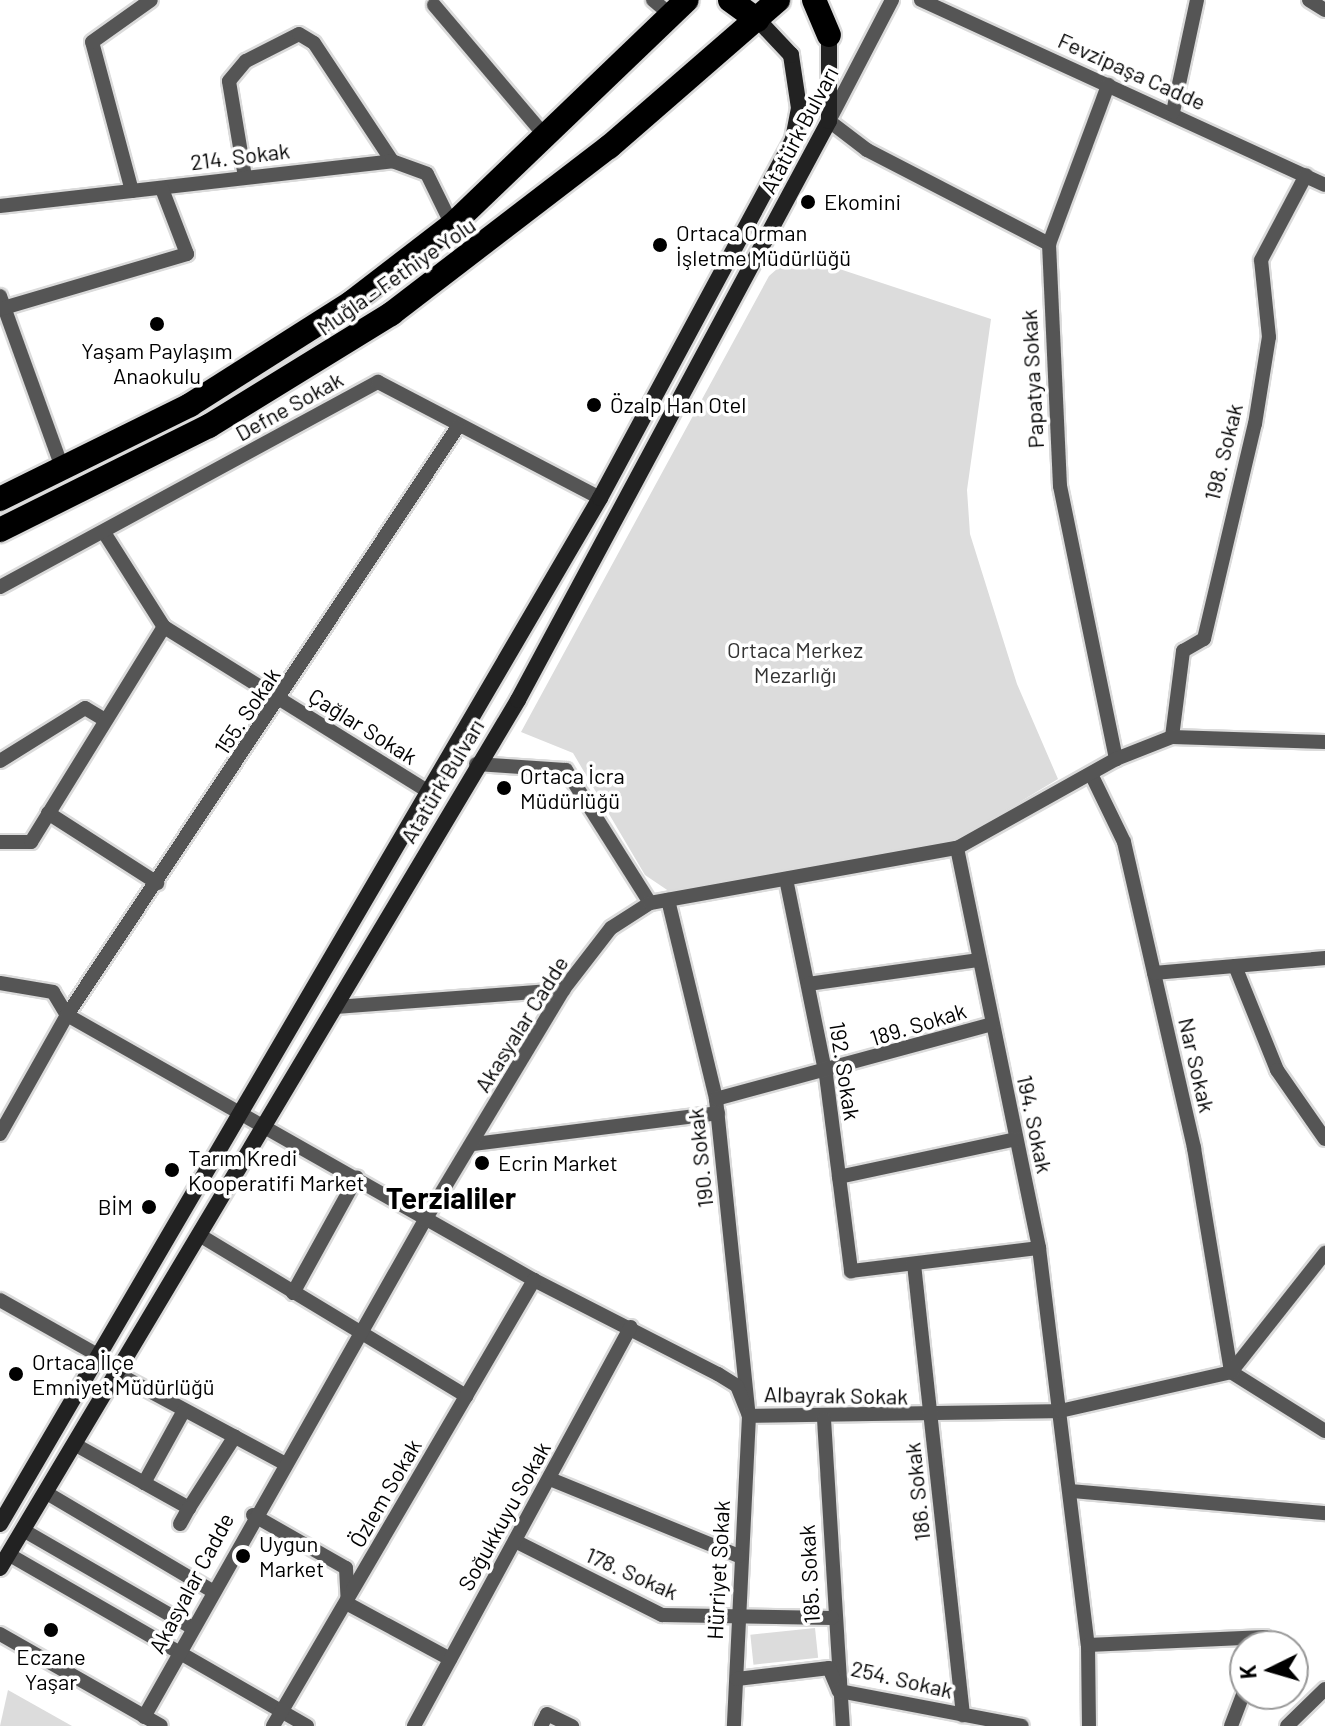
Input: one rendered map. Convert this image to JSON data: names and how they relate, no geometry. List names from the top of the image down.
{
  "streets": {
    "highway": ["Muğla - Fethiye Yolu"],
    "main road": ["Atatürk Bulvarı"],
    "street": [
      "Fevzipaşa Cadde",
      "214. Sokak",
      "Papatya Sokak",
      "Defne Sokak",
      "198. Sokak",
      "155. Sokak",
      "Çağlar Sokak",
      "Akasyalar Cadde",
      "189. Sokak",
      "Nar Sokak",
      "192. Sokak",
      "194. Sokak",
      "190. Sokak",
      "Albayrak Sokak",
      "186. Sokak",
      "Özlem Sokak",
      "Soğukkuyu Sokak",
      "Hürriyet Sokak",
      "178. Sokak",
      "185. Sokak",
      "254. Sokak"
    ]
  },
  "crossings": [
    ["Fevzipaşa Cadde", "198. Sokak"],
    ["Atatürk Bulvarı", "Muğla - Fethiye Yolu"],
    ["Atatürk Bulvarı", "Defne Sokak"],
    ["Atatürk Bulvarı", "Çağlar Sokak"],
    ["Atatürk Bulvarı", "Albayrak Sokak"],
    ["214. Sokak", "Muğla - Fethiye Yolu"],
    ["Papatya Sokak", "Akasyalar Cadde"],
    ["Defne Sokak", "155. Sokak"],
    ["Defne Sokak", "Çağlar Sokak"],
    ["198. Sokak", "Akasyalar Cadde"],
    ["155. Sokak", "Çağlar Sokak"],
    ["155. Sokak", "Albayrak Sokak"],
    ["Akasyalar Cadde", "189. Sokak"],
    ["Akasyalar Cadde", "Nar Sokak"],
    ["Akasyalar Cadde", "192. Sokak"],
    ["Akasyalar Cadde", "194. Sokak"],
    ["Akasyalar Cadde", "190. Sokak"],
    ["Akasyalar Cadde", "Albayrak Sokak"],
    ["189. Sokak", "192. Sokak"],
    ["189. Sokak", "194. Sokak"],
    ["189. Sokak", "190. Sokak"],
    ["Nar Sokak", "Albayrak Sokak"],
    ["192. Sokak", "186. Sokak"],
    ["194. Sokak", "Albayrak Sokak"],
    ["190. Sokak", "Albayrak Sokak"],
    ["190. Sokak", "Hürriyet Sokak"],
    ["Albayrak Sokak", "186. Sokak"],
    ["Albayrak Sokak", "Özlem Sokak"],
    ["Albayrak Sokak", "Soğukkuyu Sokak"],
    ["Albayrak Sokak", "Hürriyet Sokak"],
    ["Albayrak Sokak", "185. Sokak"],
    ["186. Sokak", "254. Sokak"],
    ["Soğukkuyu Sokak", "178. Sokak"],
    ["Hürriyet Sokak", "178. Sokak"],
    ["Hürriyet Sokak", "254. Sokak"],
    ["178. Sokak", "185. Sokak"],
    ["185. Sokak", "254. Sokak"]
  ],
  "districts": ["Terzialiler"],
  "parks": ["Ortaca Merkez Mezarlığı"],
  "places": [
    "Ekomini",
    "Ortaca Orman İşletme Müdürlüğü",
    "Yaşam Paylaşım Anaokulu",
    "Özalp Han Otel",
    "Ortaca İcra Müdürlüğü",
    "Ecrin Market",
    "Tarım Kredi Kooperatifi Market",
    "BİM",
    "Ortaca İlçe Emniyet Müdürlüğü",
    "Uygun Market",
    "Eczane Yaşar"
  ],
  "north": "left"
}
